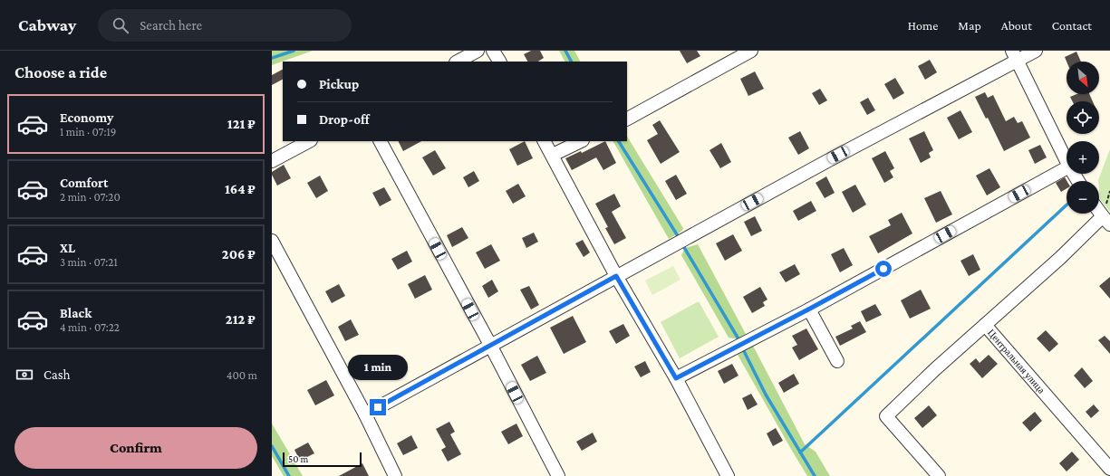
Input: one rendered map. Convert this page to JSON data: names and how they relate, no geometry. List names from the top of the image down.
{
  "streets": {
    "street": ["Центральная улица"]
  },
  "scale_bar": "50 m",
  "north": "bottom right",
  "page": {
    "header": "Cabway",
    "search": "Search here",
    "nav": [
      "Home",
      "Map",
      "About",
      "Contact"
    ],
    "heading": "Choose a ride",
    "map_buttons": ["+", "−"],
    "banner": ["Pickup", "Drop-off"],
    "list": [
      {
        "name": "Economy",
        "note": "1 min · 07:19",
        "value": "121 ₽"
      },
      {
        "name": "Comfort",
        "note": "2 min · 07:20",
        "value": "164 ₽"
      },
      {
        "name": "XL",
        "note": "3 min · 07:21",
        "value": "206 ₽"
      },
      {
        "name": "Black",
        "note": "4 min · 07:22",
        "value": "212 ₽"
      }
    ],
    "pay": ["Cash", "400 m"],
    "bubble": "1 min",
    "buttons": "Confirm",
    "scale": "50 m"
  }
}
